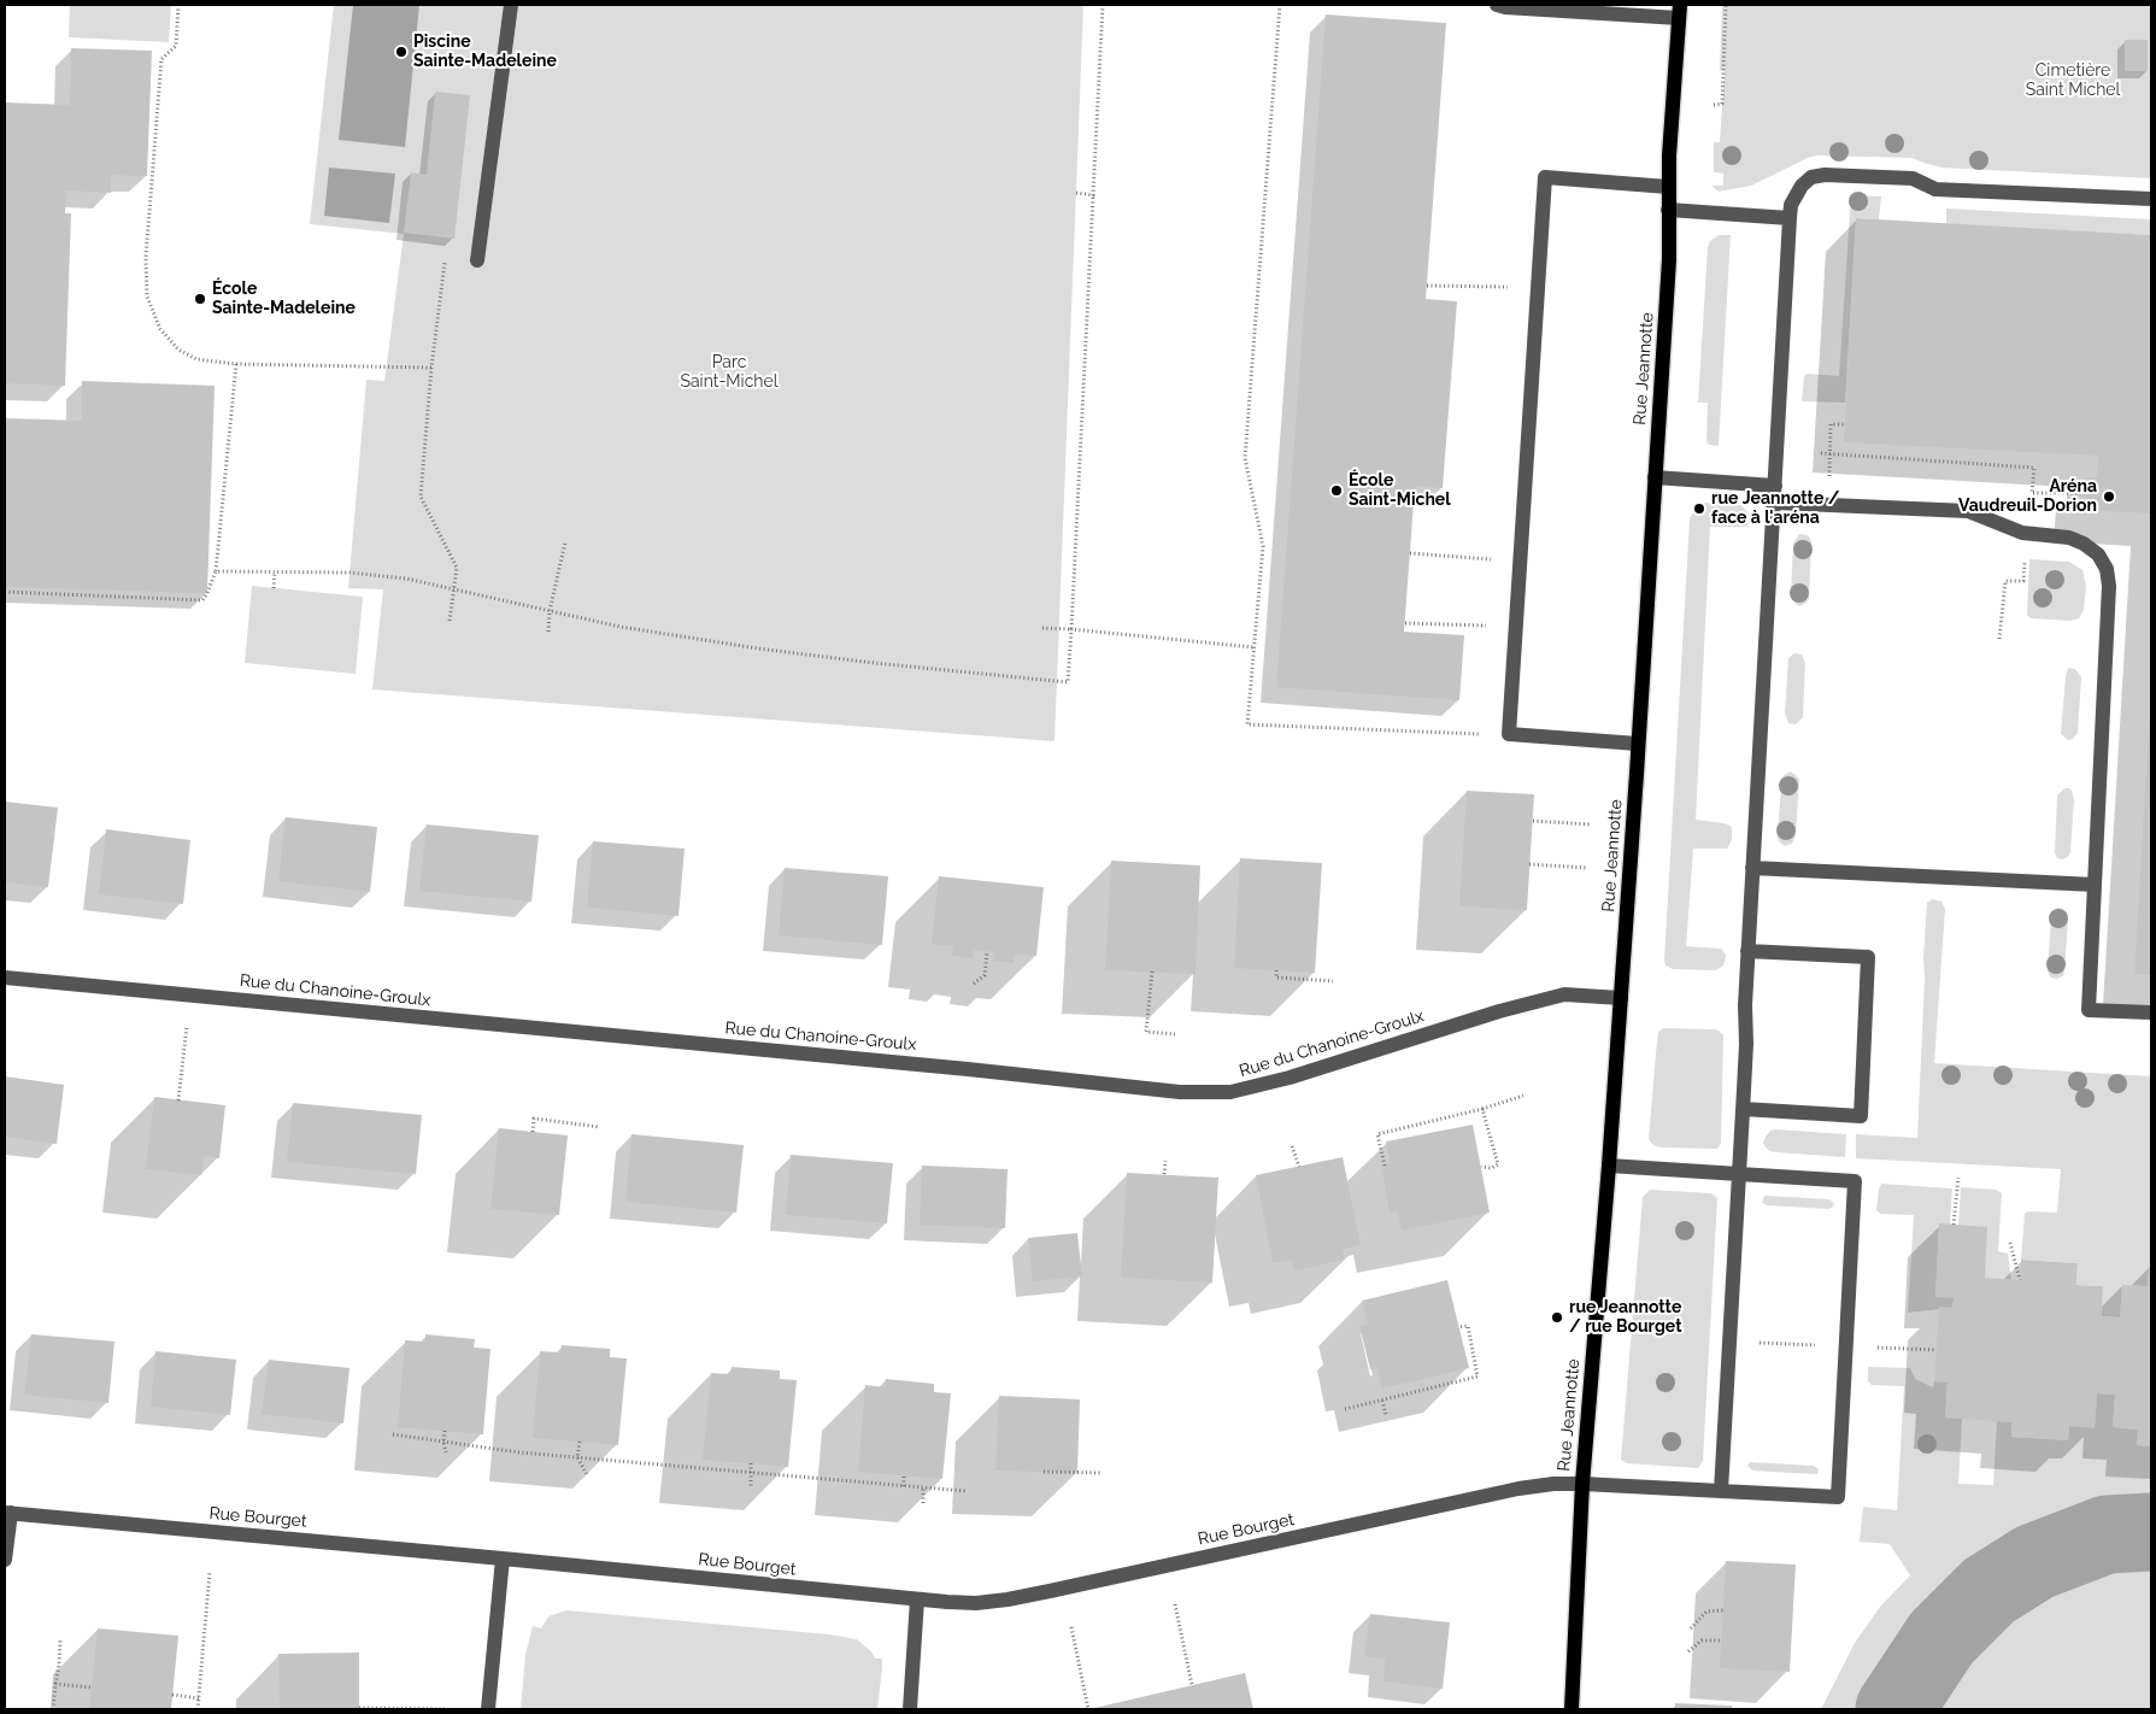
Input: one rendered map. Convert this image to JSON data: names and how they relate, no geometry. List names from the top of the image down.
{
  "streets": {
    "main road": ["Rue Jeannotte"],
    "street": ["Rue du Chanoine-Groulx", "Rue Bourget"]
  },
  "crossings": [
    ["Rue Jeannotte", "Rue du Chanoine-Groulx"],
    ["Rue Jeannotte", "Rue Bourget"]
  ],
  "parks": ["Cimetière Saint Michel", "Parc Saint-Michel"],
  "places": [
    "Piscine Sainte-Madeleine",
    "École Sainte-Madeleine",
    "École Saint-Michel",
    "Aréna Vaudreuil-Dorion",
    "rue Jeannotte / face à l'aréna",
    "rue Jeannotte / rue Bourget"
  ]
}
